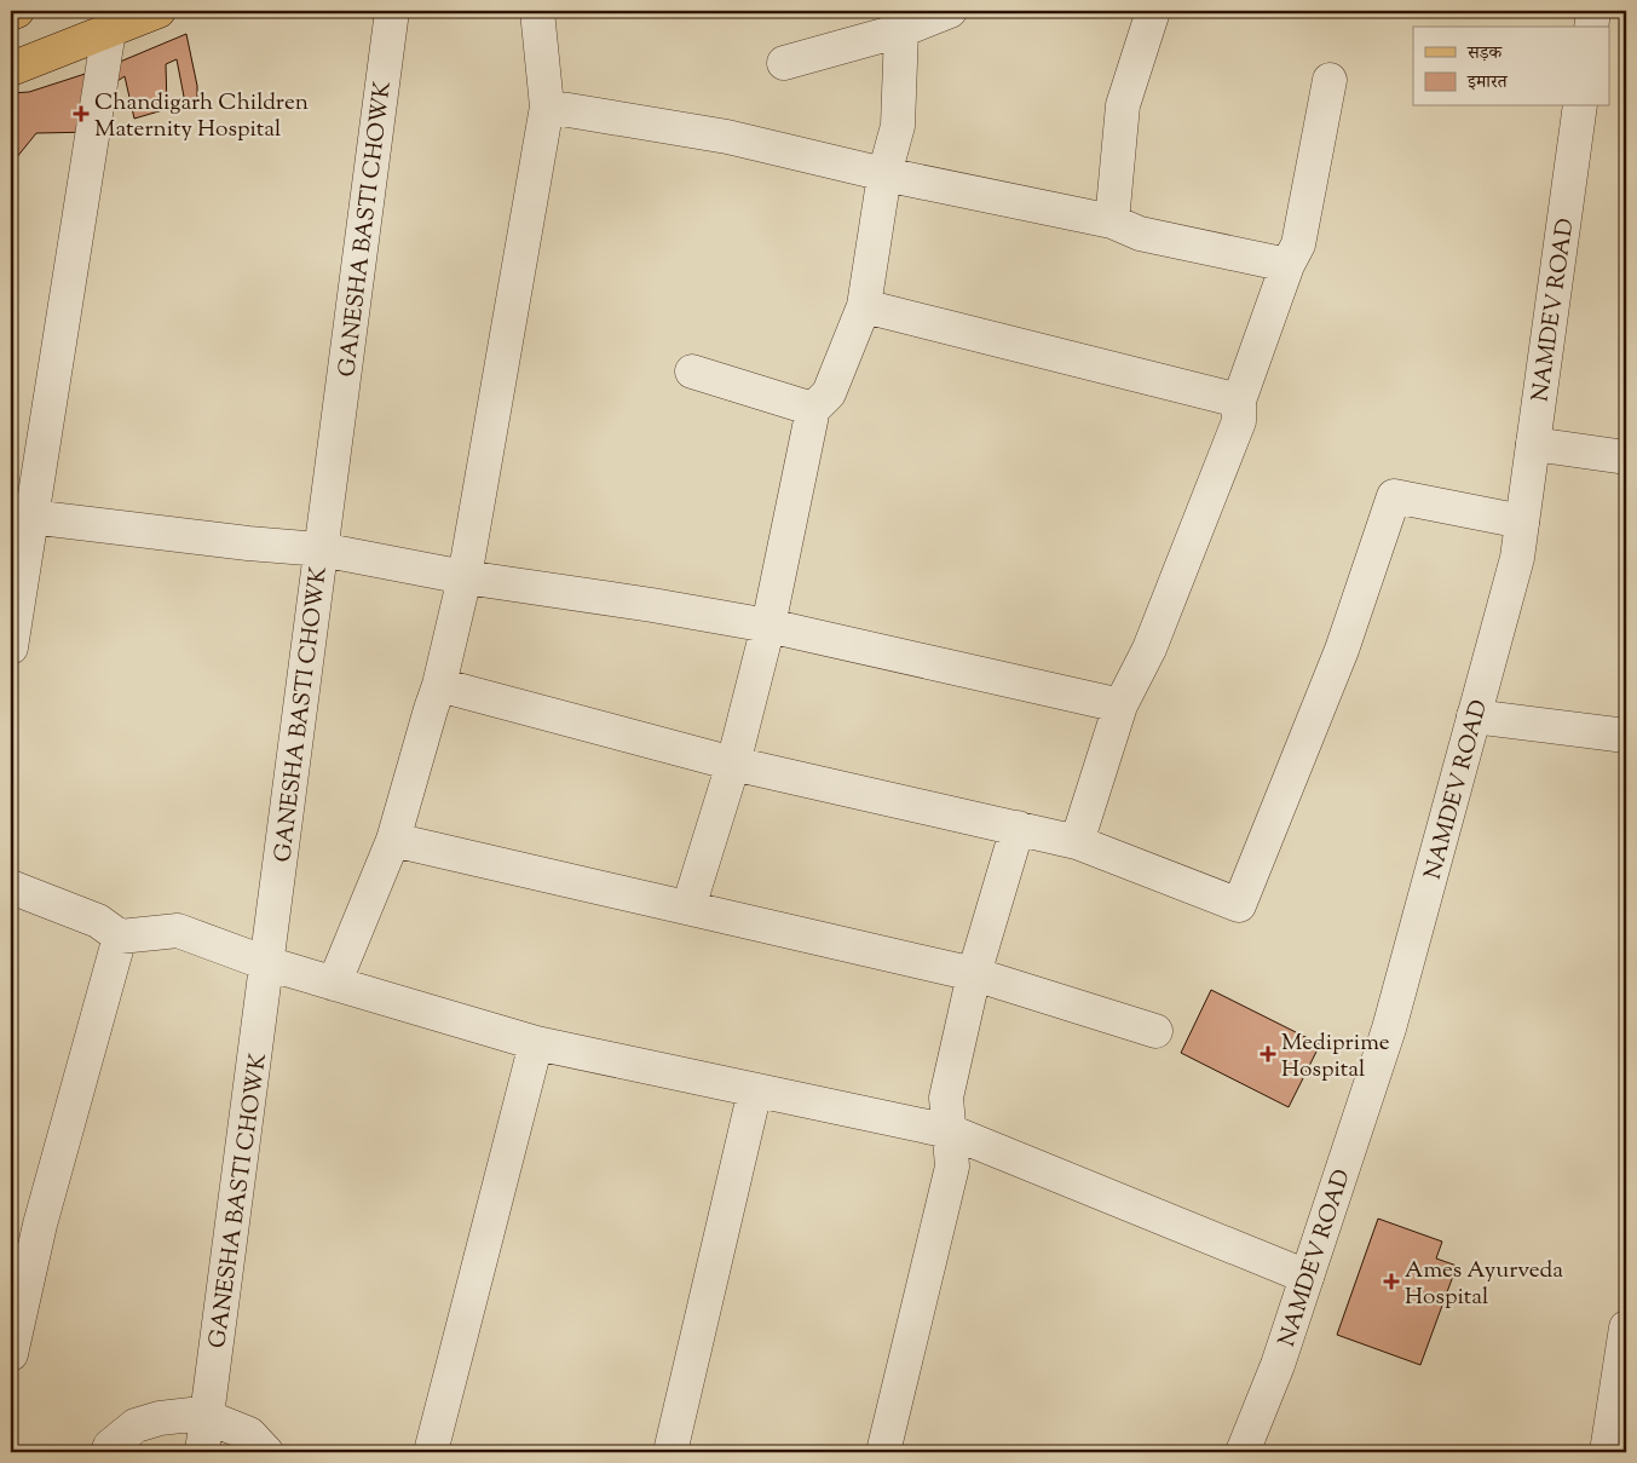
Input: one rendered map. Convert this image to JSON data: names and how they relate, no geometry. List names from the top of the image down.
{
  "streets": {
    "street": ["GANESHA BASTI CHOWK", "NAMDEV ROAD"]
  },
  "places": {
    "health": ["Chandigarh Children Maternity Hospital", "Mediprime Hospital", "Ames Ayurveda Hospital"]
  },
  "legend": ["सड़क", "इमारत"]
}
